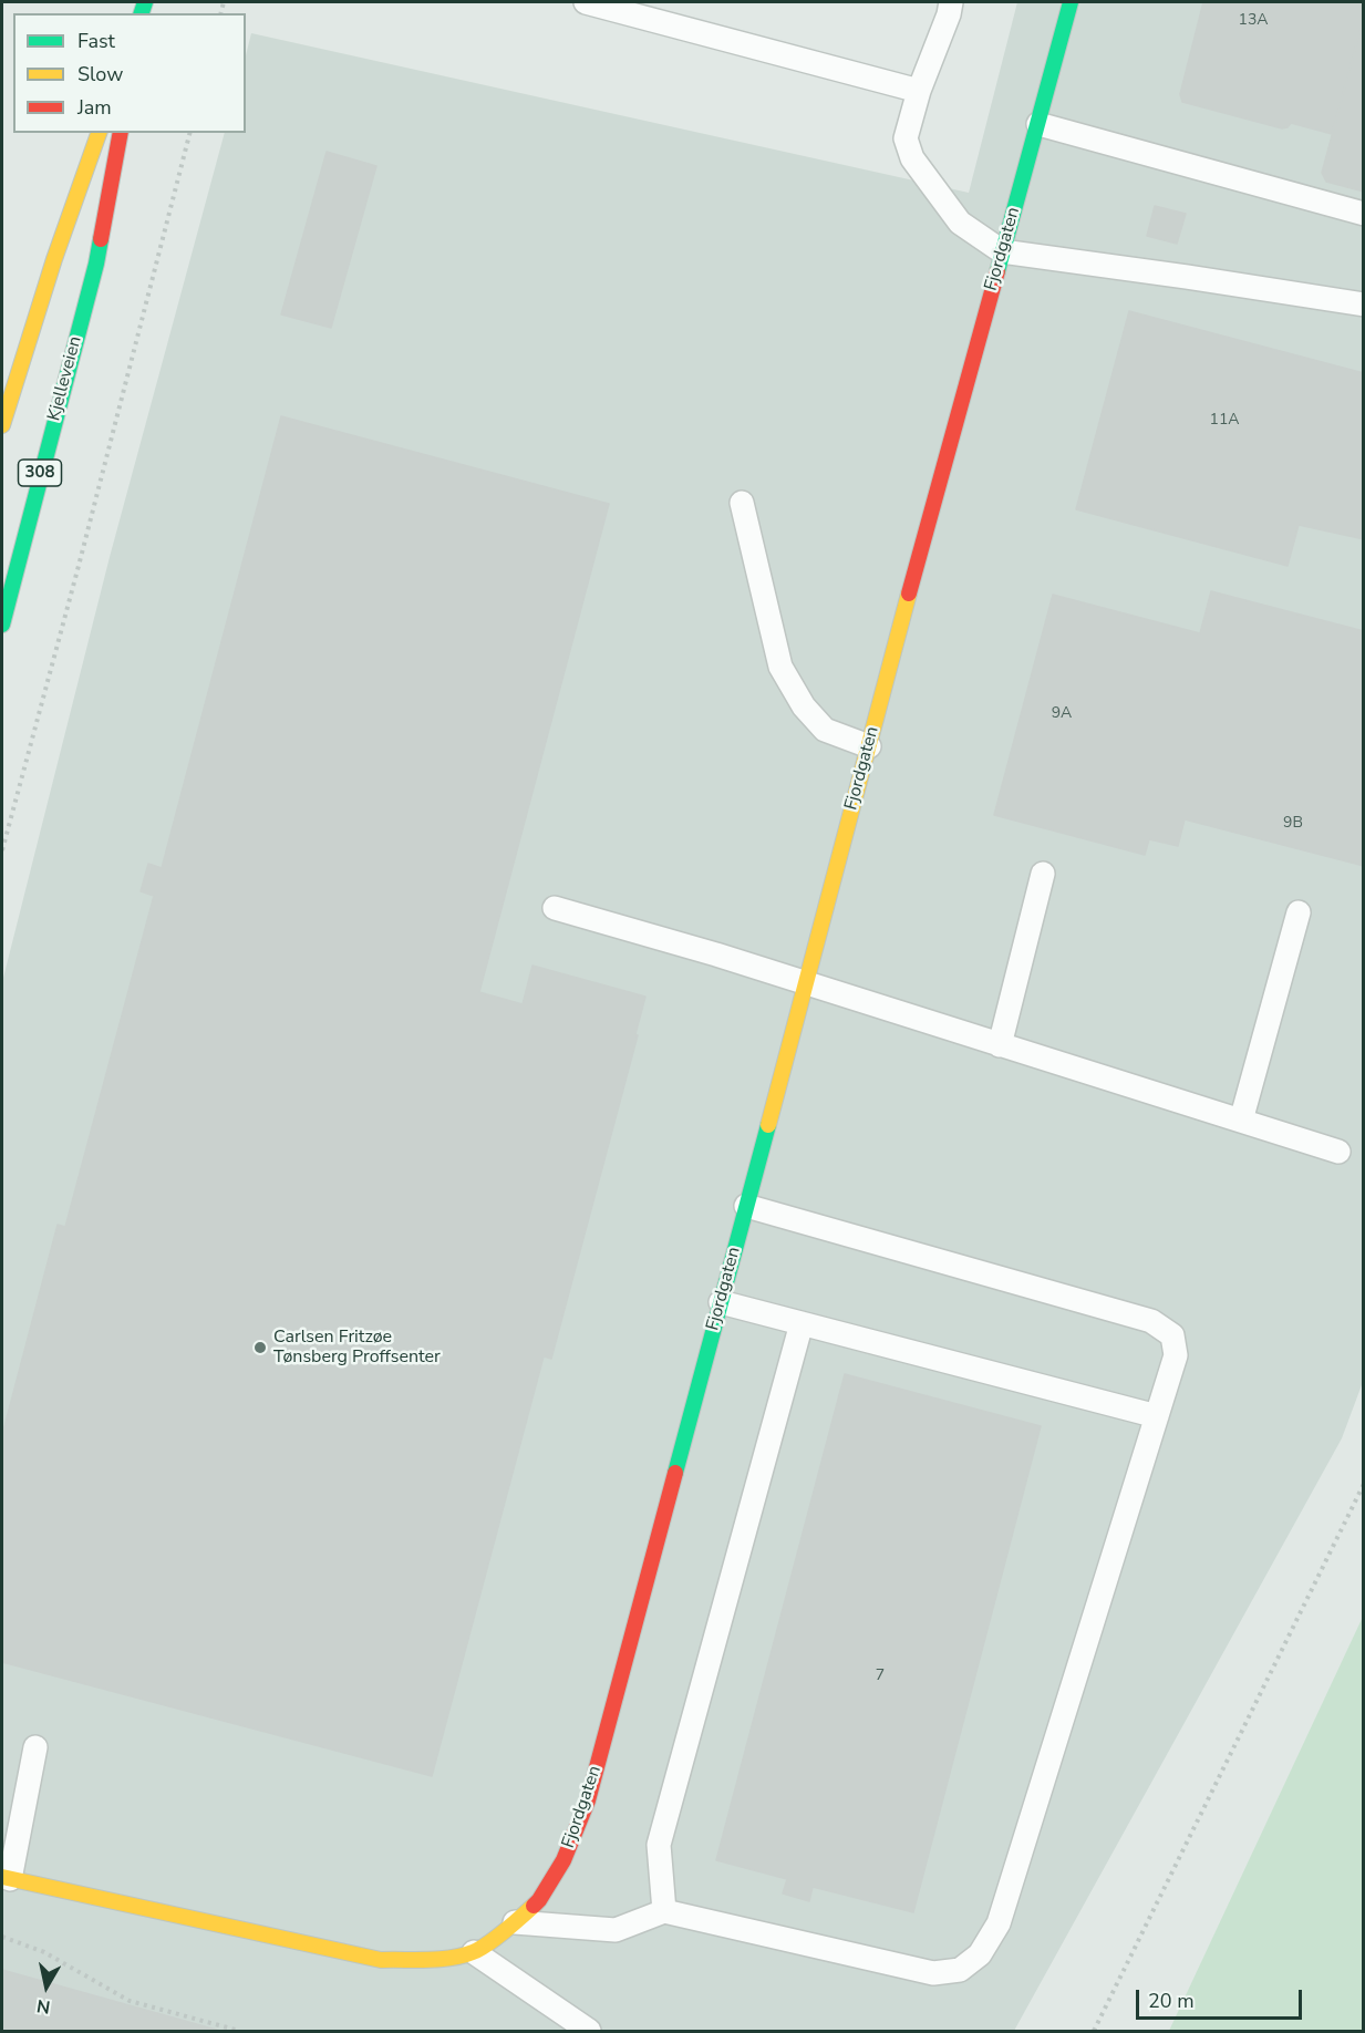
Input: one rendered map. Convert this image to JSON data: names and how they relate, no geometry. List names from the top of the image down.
{
  "streets": {
    "street": ["Fjordgaten", "Kjelleveien", "308"]
  },
  "places": ["Carlsen Fritzøe Tønsberg Proffsenter"],
  "house_numbers": [
    "13A",
    "11A",
    "9A",
    "9B",
    "7"
  ],
  "legend": ["Fast", "Slow", "Jam"],
  "scale_bar": "20 m",
  "north": "bottom"
}
